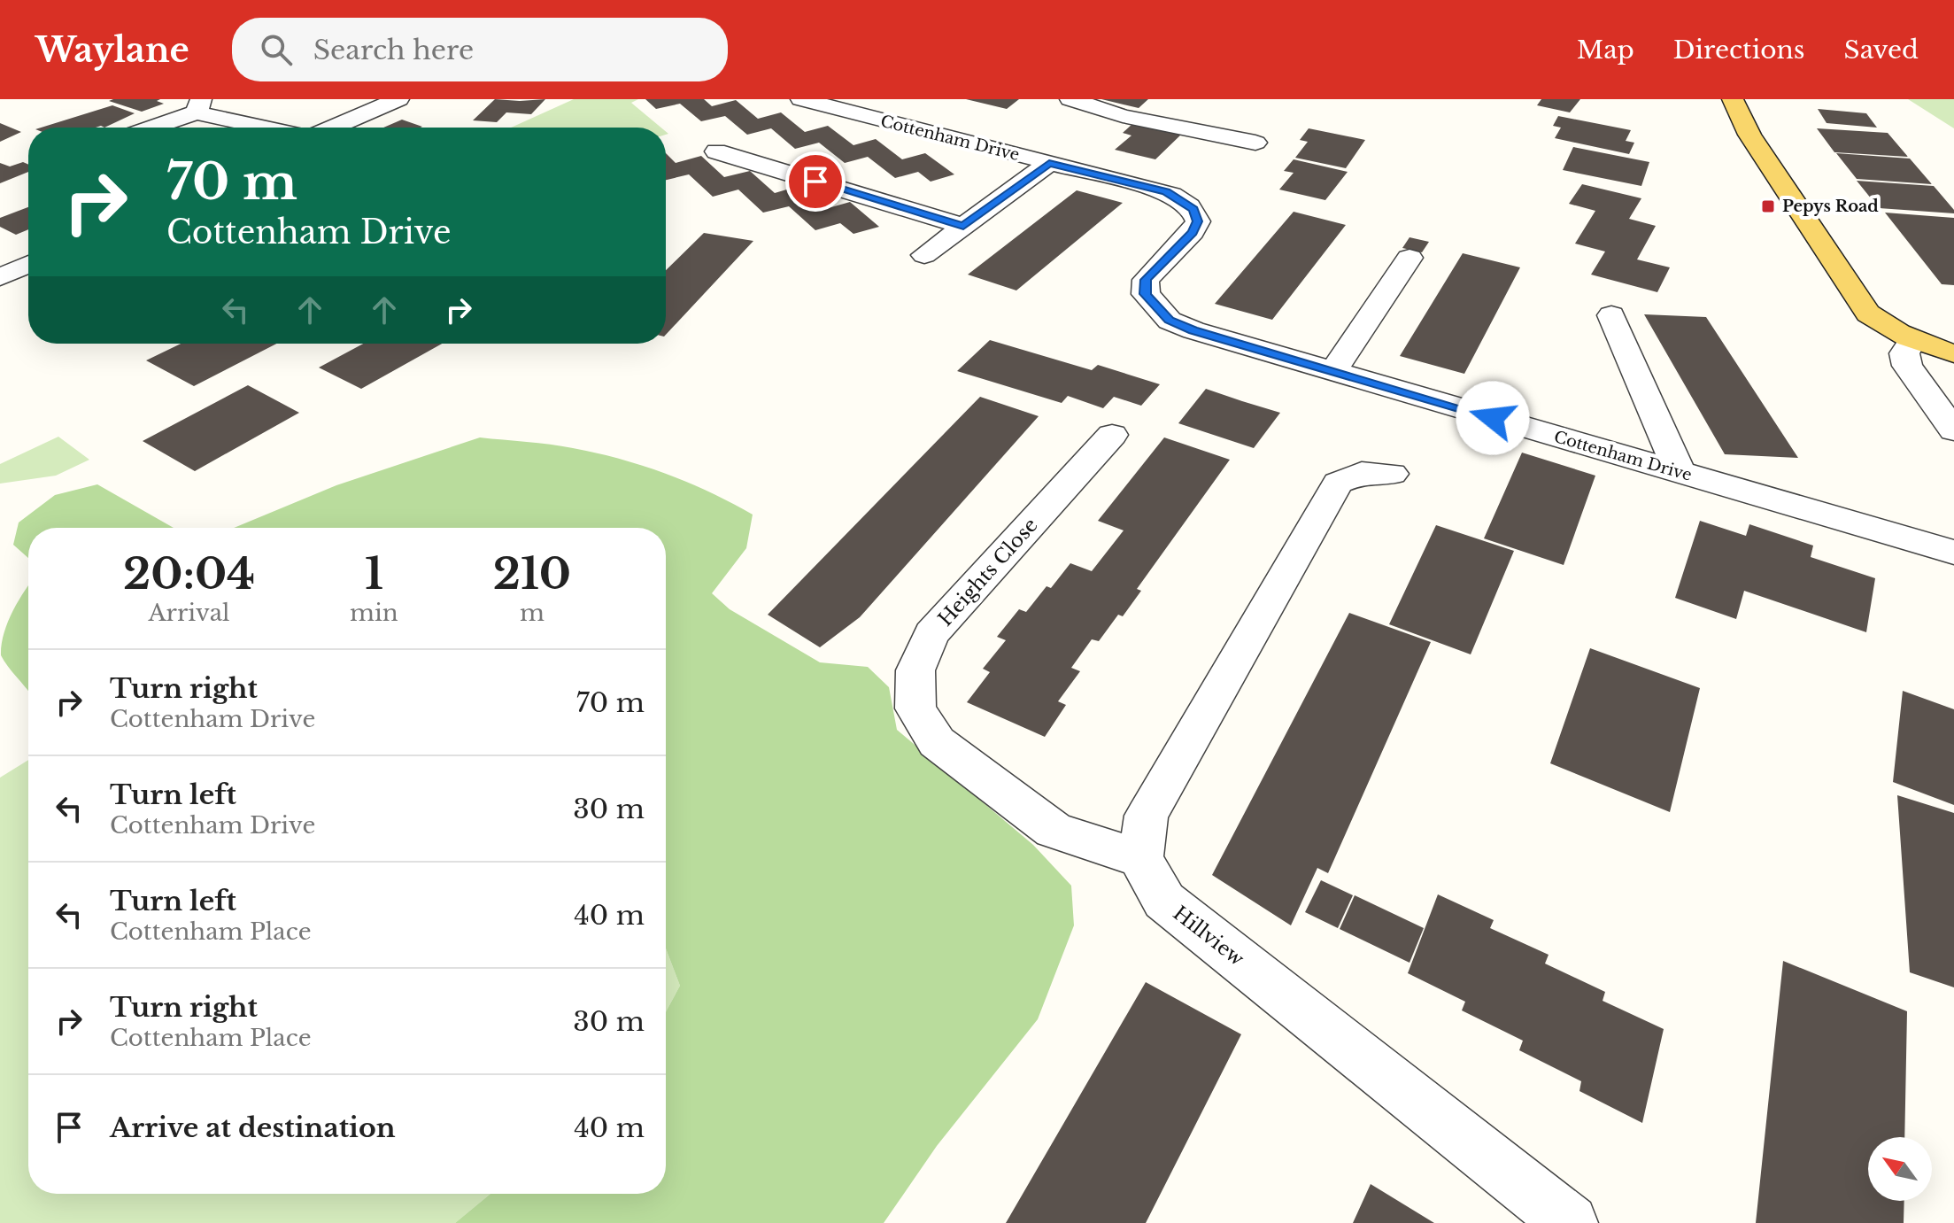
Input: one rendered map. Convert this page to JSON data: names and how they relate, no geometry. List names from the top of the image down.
{
  "streets": {
    "street": ["Cottenham Drive", "Heights Close", "Hillview"]
  },
  "crossings": [
    ["Heights Close", "Hillview"]
  ],
  "places": {
    "transit": ["Pepys Road"]
  },
  "north": "top left",
  "page": {
    "header": "Waylane",
    "search": "Search here",
    "nav": ["Map", "Directions", "Saved"],
    "turn": ["70 m", "Cottenham Drive"],
    "eta": [
      "20:04",
      "Arrival",
      "1",
      "min",
      "210",
      "m"
    ],
    "list": [
      {
        "name": "Turn right",
        "note": "Cottenham Drive",
        "value": "70 m"
      },
      {
        "name": "Turn left",
        "note": "Cottenham Drive",
        "value": "30 m"
      },
      {
        "name": "Turn left",
        "note": "Cottenham Place",
        "value": "40 m"
      },
      {
        "name": "Turn right",
        "note": "Cottenham Place",
        "value": "30 m"
      },
      {
        "name": "Arrive at destination",
        "value": "40 m"
      }
    ]
  }
}
